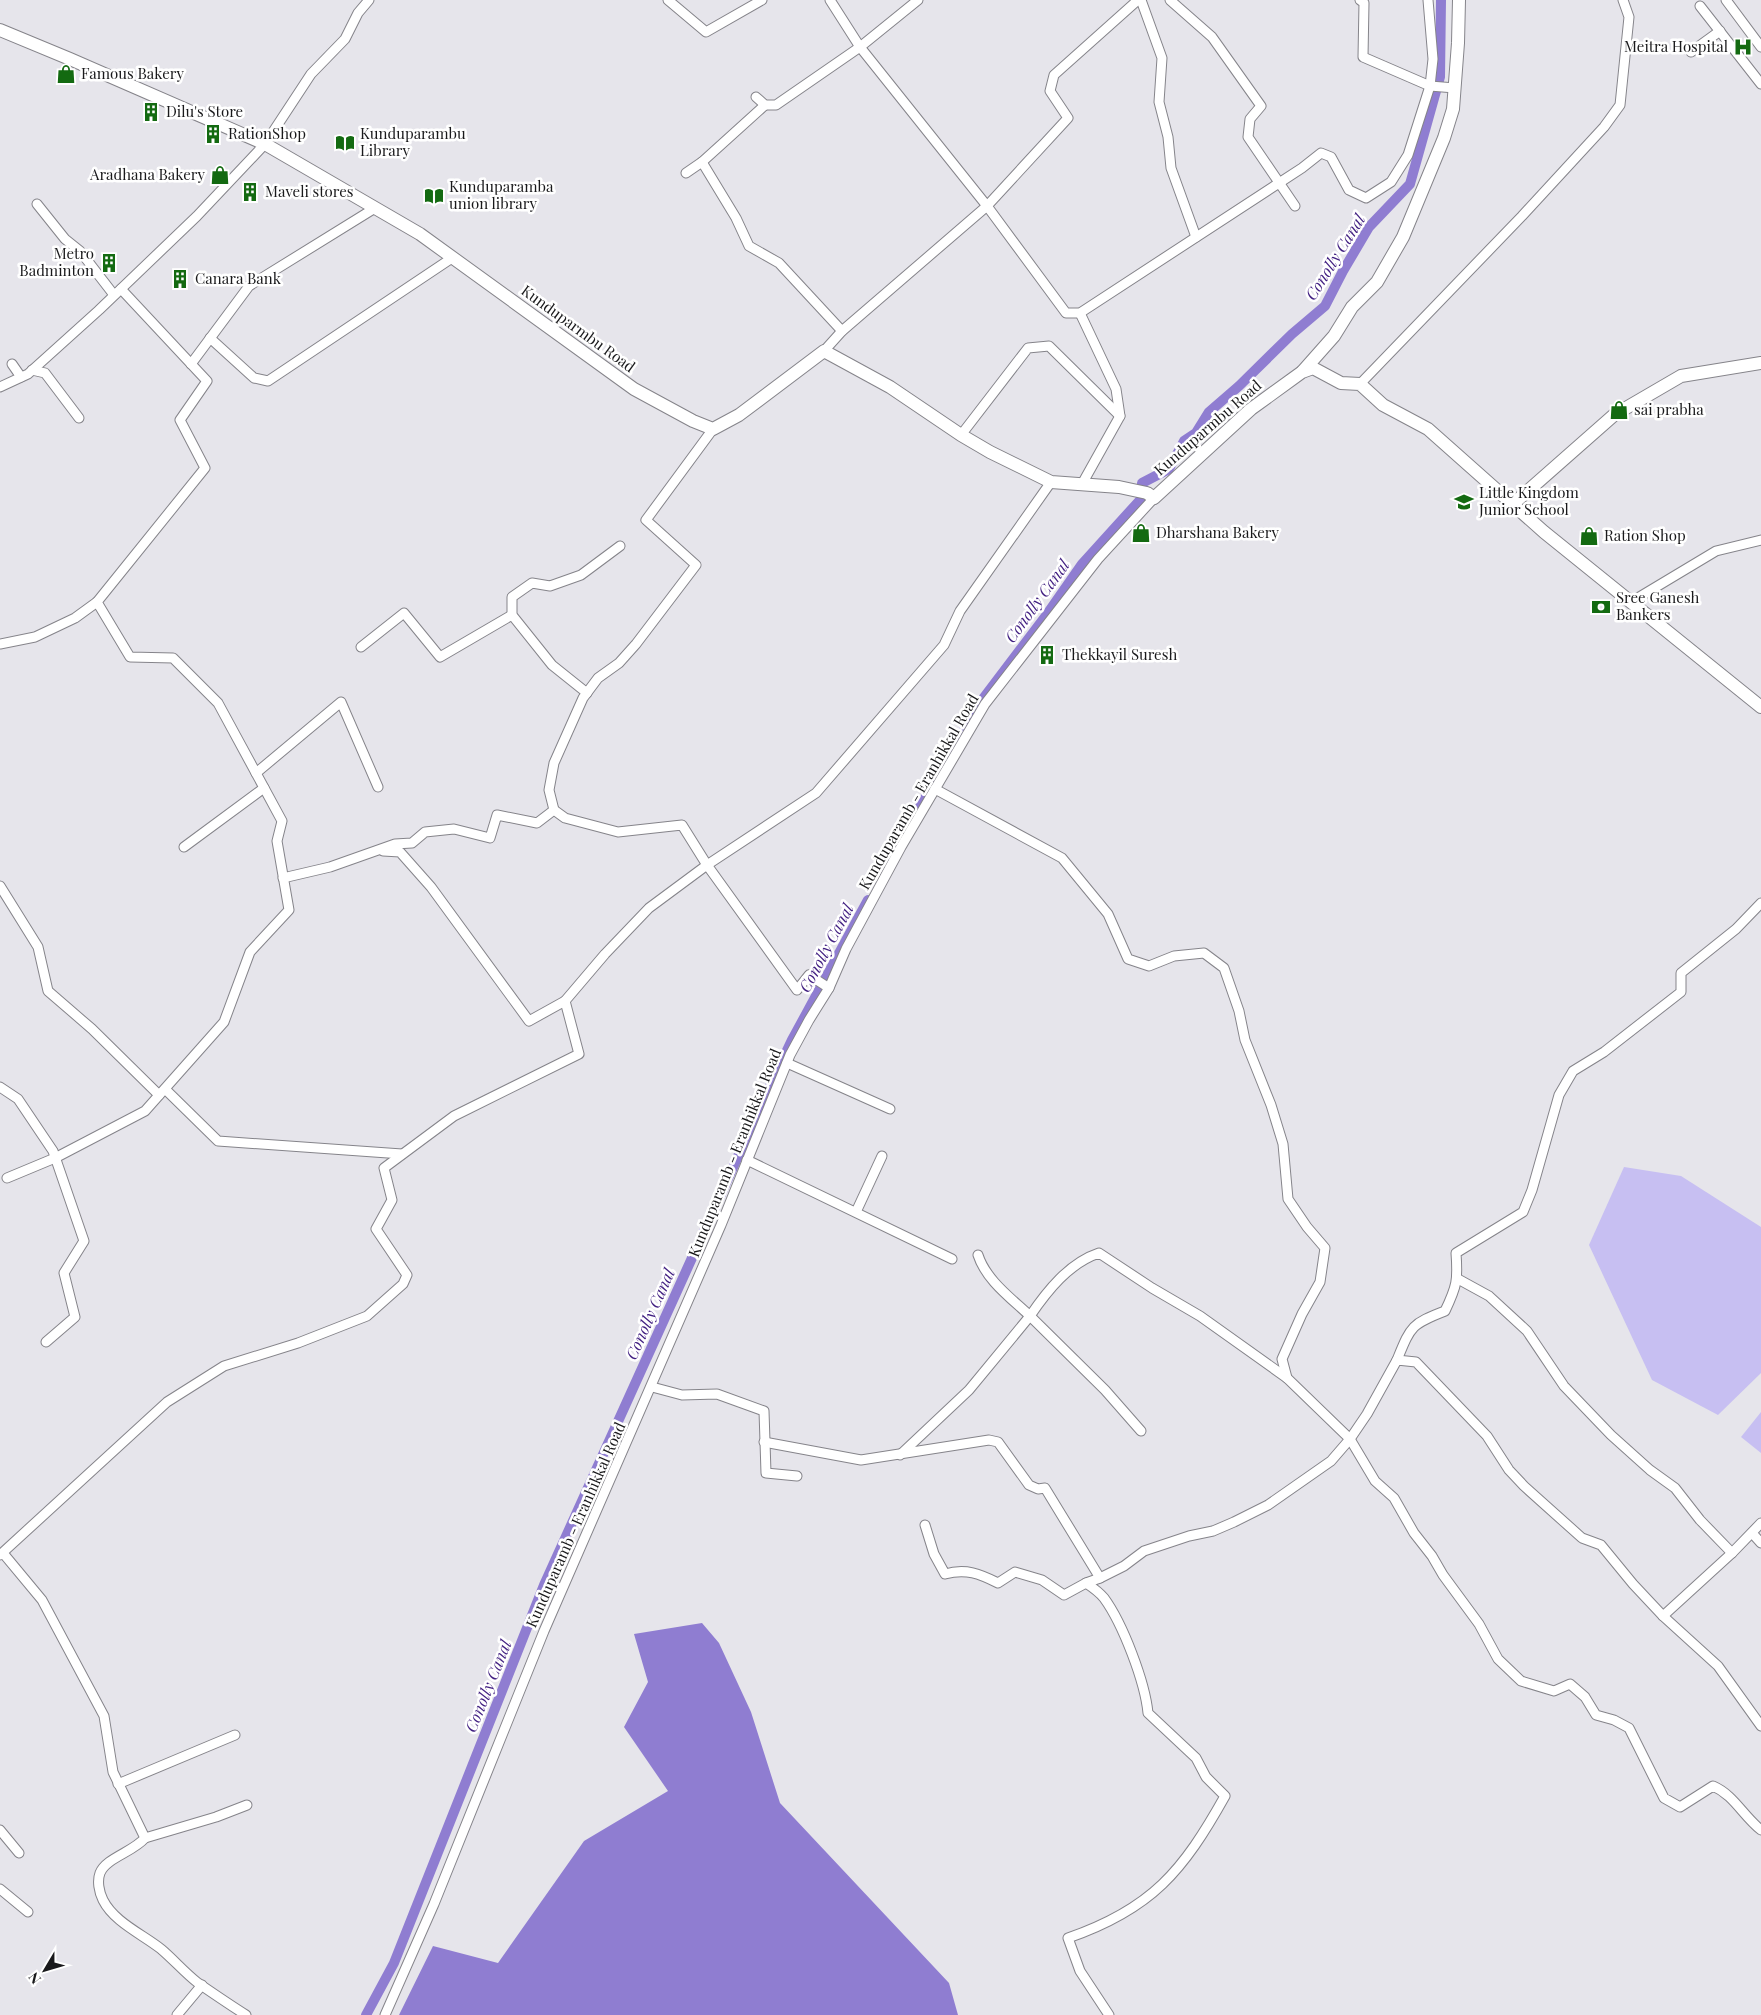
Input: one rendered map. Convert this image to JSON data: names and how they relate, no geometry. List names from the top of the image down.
{
  "streets": {
    "main road": ["Kunduparmbu Road"],
    "street": ["Kunduparamb - Eranhikkal Road"]
  },
  "crossings": [
    ["Kunduparmbu Road", "Kunduparamb - Eranhikkal Road"]
  ],
  "water": ["Conolly Canal"],
  "places": {
    "hospital": ["Meitra Hospital"],
    "shop": [
      "Famous Bakery",
      "Aradhana Bakery",
      "sai prabha",
      "Dharshana Bakery",
      "Ration Shop"
    ],
    "building": [
      "Dilu's Store",
      "RationShop",
      "Maveli stores",
      "Metro Badminton",
      "Canara Bank",
      "Thekkayil Suresh"
    ],
    "library": ["Kunduparambu Library", "Kunduparamba union library"],
    "school or university": ["Little Kingdom Junior School"],
    "bank": ["Sree Ganesh Bankers"]
  },
  "north": "bottom left"
}
